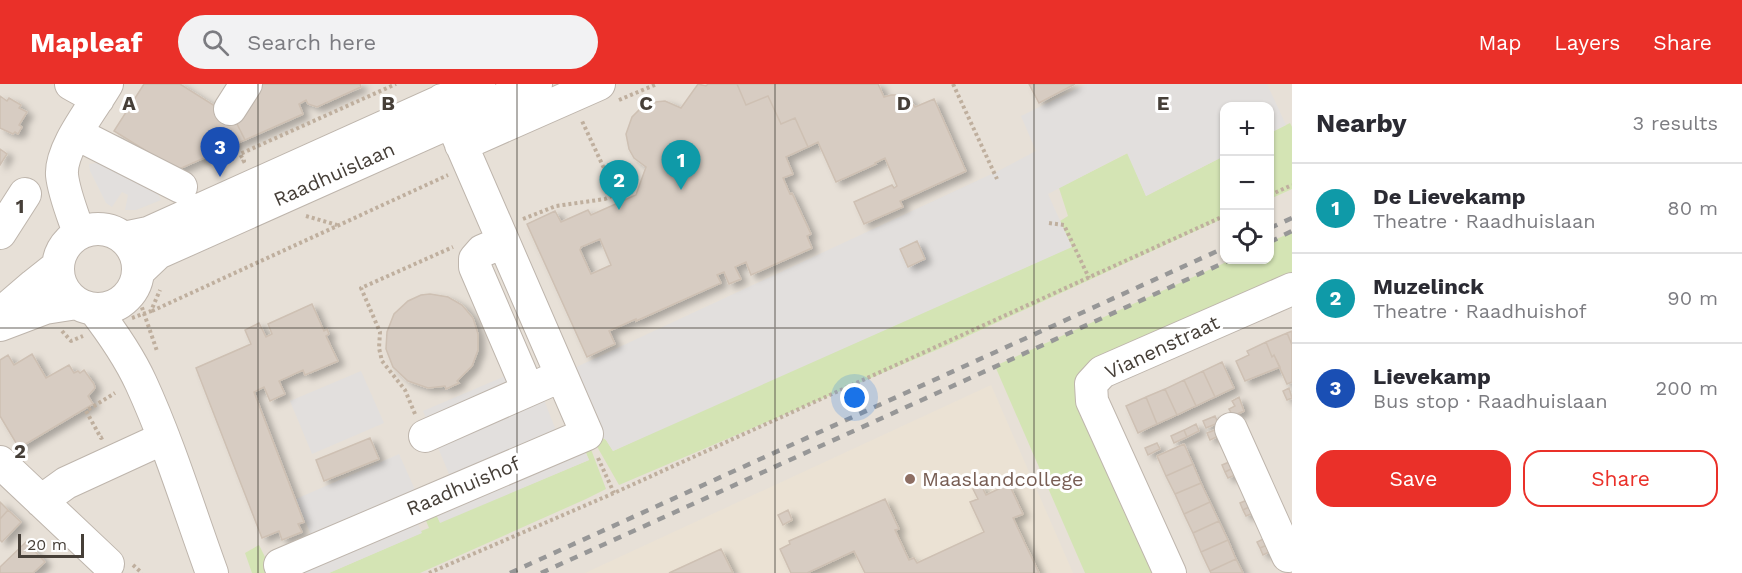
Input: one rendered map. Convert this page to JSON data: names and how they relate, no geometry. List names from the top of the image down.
{
  "streets": {
    "street": ["Raadhuislaan", "Vianenstraat", "Raadhuishof"]
  },
  "places": ["Maaslandcollege"],
  "scale_bar": "20 m",
  "page": {
    "header": "Mapleaf",
    "search": "Search here",
    "nav": ["Map", "Layers", "Share"],
    "heading": ["Nearby", "3 results"],
    "map_buttons": ["+", "−"],
    "pins": ["3", "1", "2"],
    "list": [
      {
        "mark": "1",
        "name": "De Lievekamp",
        "note": "Theatre · Raadhuislaan",
        "value": "80 m"
      },
      {
        "mark": "2",
        "name": "Muzelinck",
        "note": "Theatre · Raadhuishof",
        "value": "90 m"
      },
      {
        "mark": "3",
        "name": "Lievekamp",
        "note": "Bus stop · Raadhuislaan",
        "value": "200 m"
      }
    ],
    "buttons": ["Save", "Share"],
    "scale": "20 m"
  },
  "grid": {
    "columns": [
      "A",
      "B",
      "C",
      "D",
      "E"
    ],
    "rows": ["1", "2"]
  }
}
